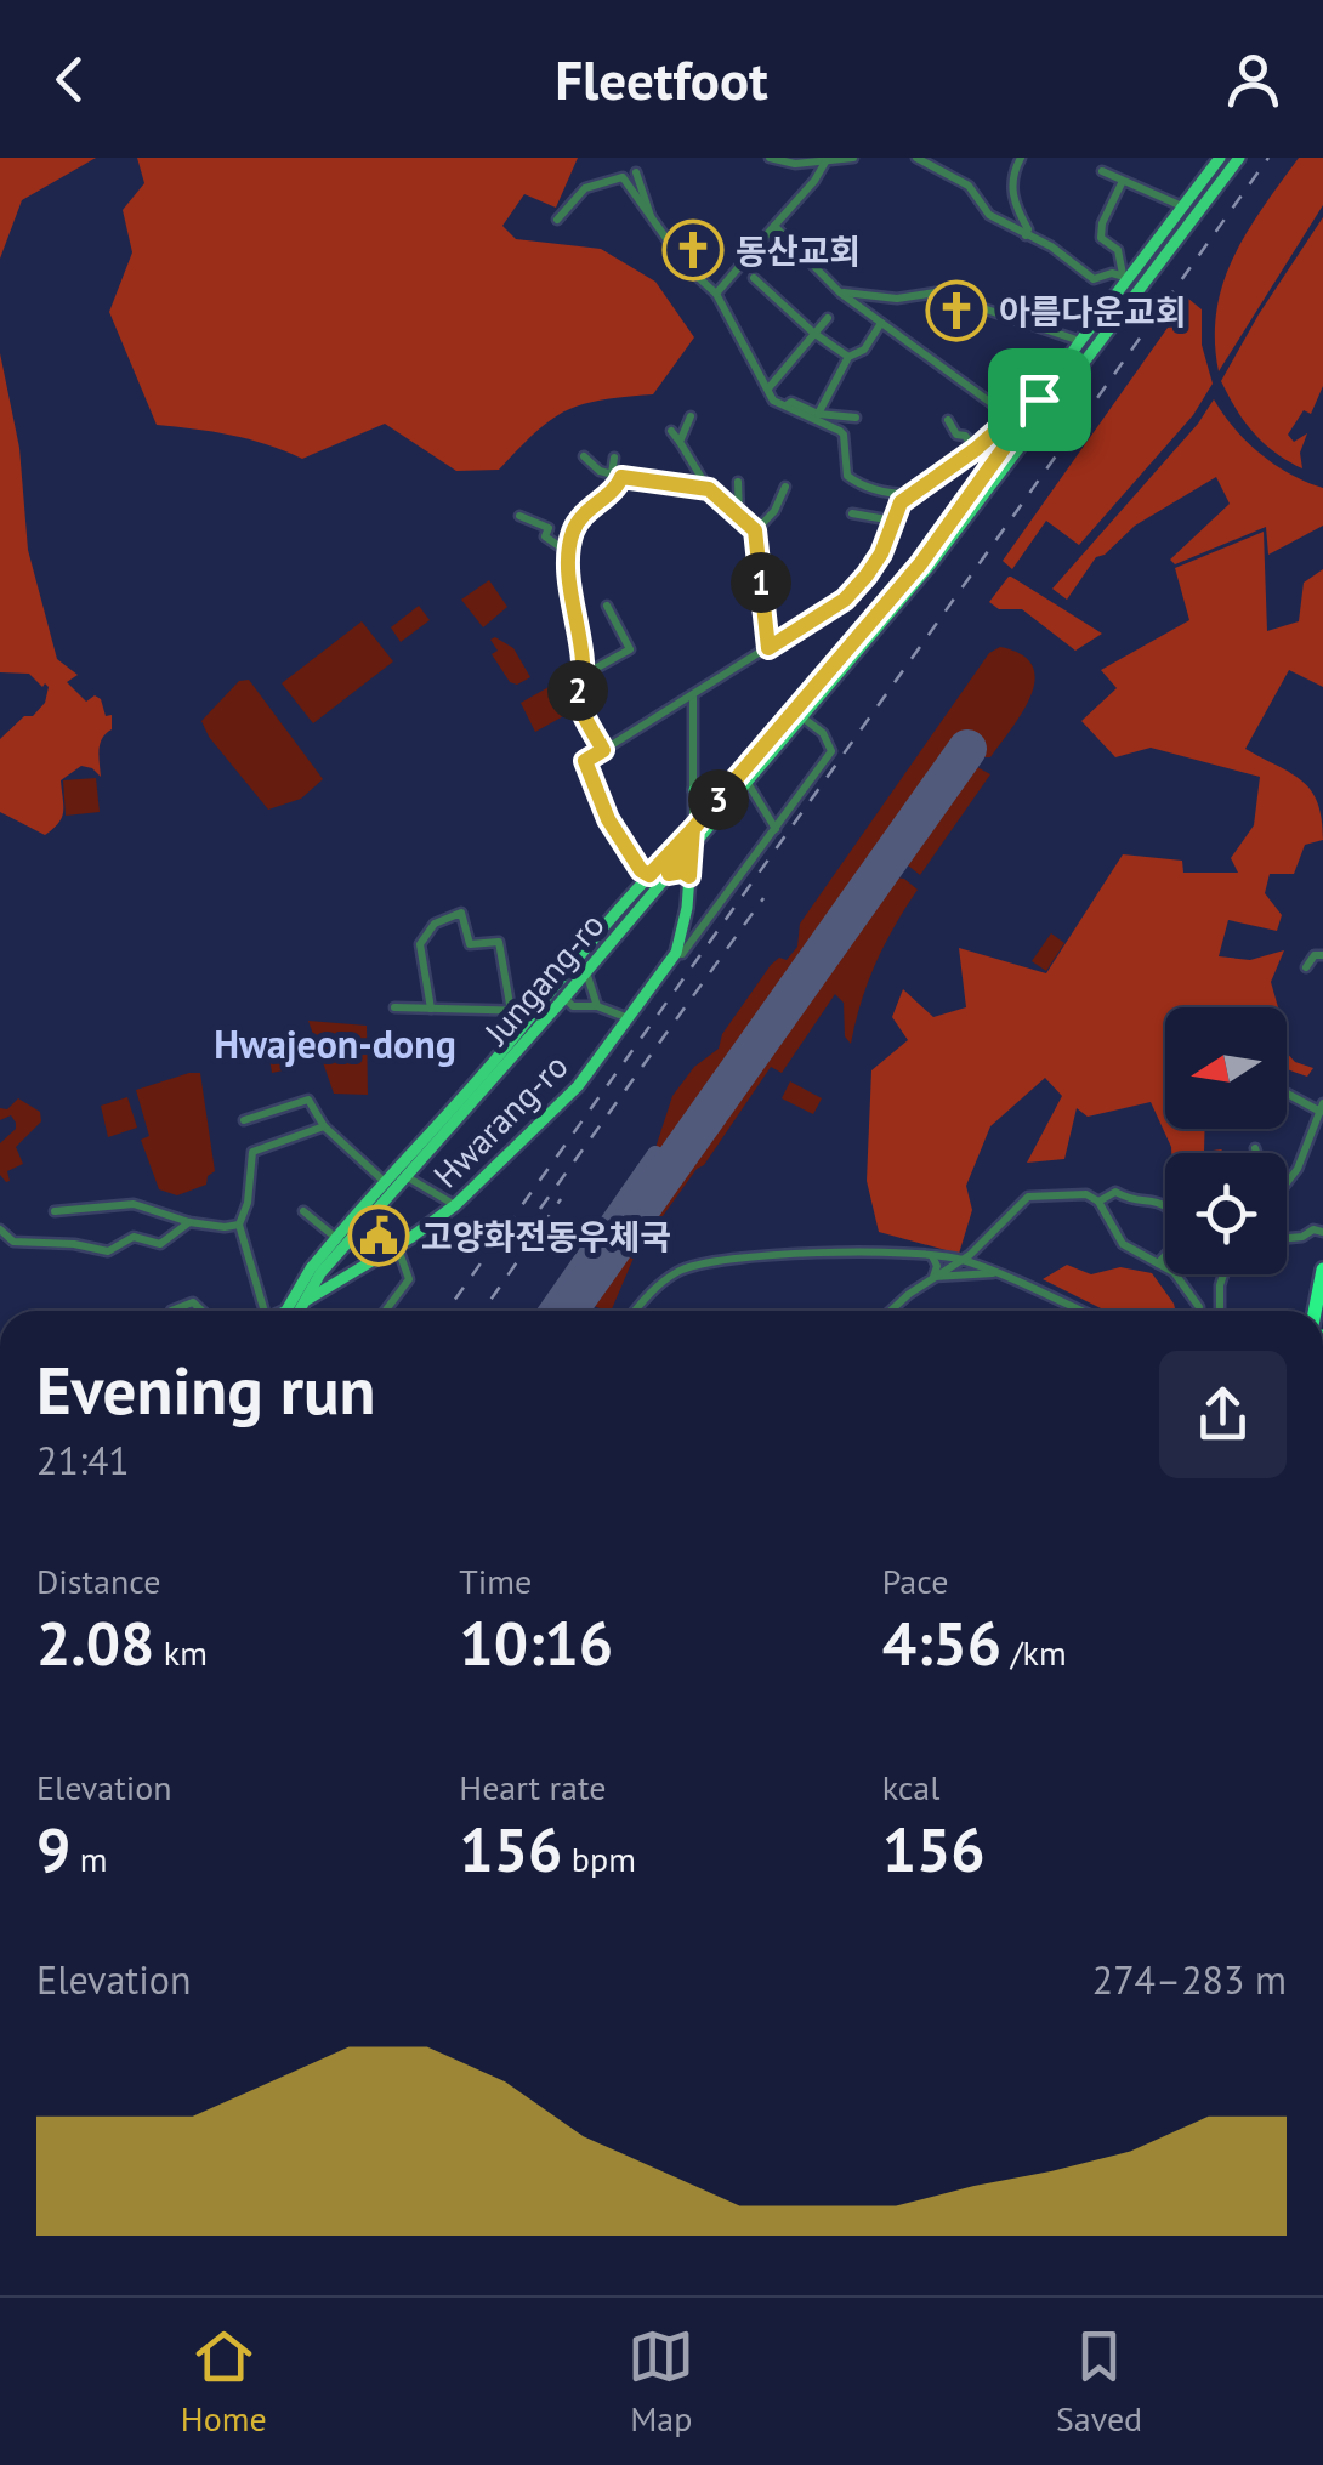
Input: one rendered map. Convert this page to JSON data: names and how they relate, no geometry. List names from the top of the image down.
{
  "streets": {
    "main road": ["Jungang-ro", "Hwarang-ro"]
  },
  "crossings": [
    ["Jungang-ro", "Hwarang-ro"]
  ],
  "districts": ["Hwajeon-dong"],
  "places": {
    "church": ["동산교회", "아름다운교회"],
    "public building": ["고양화전동우체국"]
  },
  "north": "left",
  "page": {
    "header": "Fleetfoot",
    "pins": ["1", "2", "3"],
    "heading": ["Evening run", "21:41"],
    "stats": [
      ["Distance", "2.08 km"],
      ["Time", "10:16"],
      ["Pace", "4:56 /km"],
      ["Elevation", "9 m"],
      ["Heart rate", "156 bpm"],
      ["kcal", "156"]
    ],
    "chart": ["Elevation", "274–283 m"],
    "tabs": ["Home", "Map", "Saved"]
  }
}
